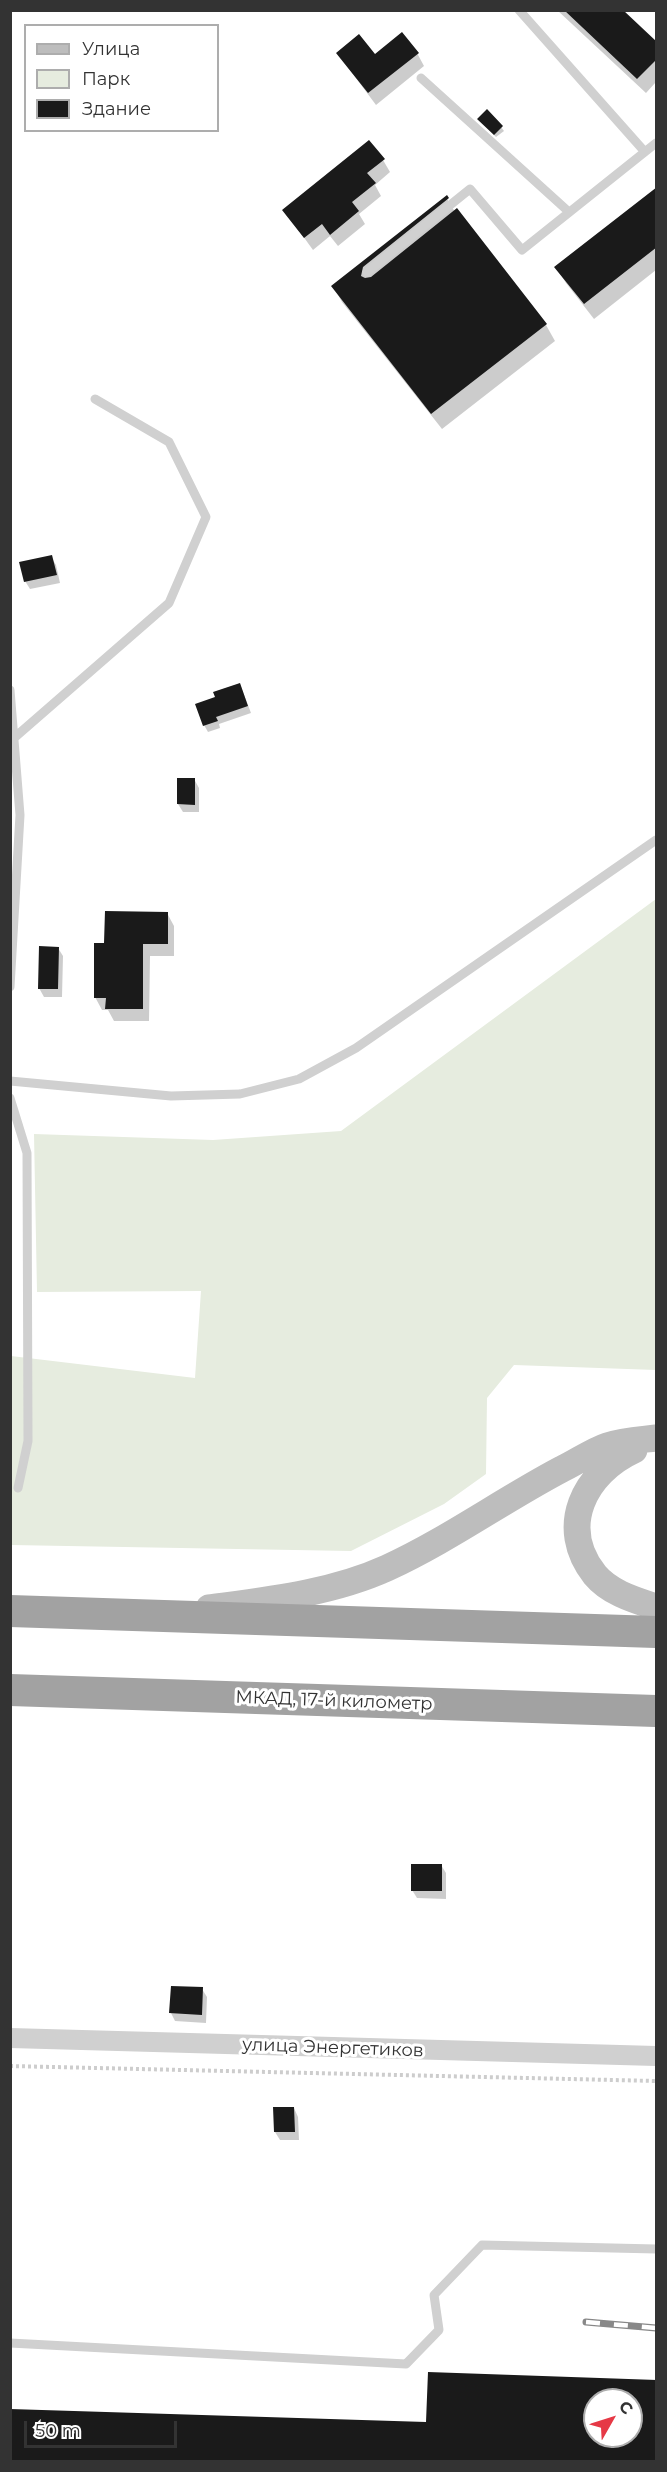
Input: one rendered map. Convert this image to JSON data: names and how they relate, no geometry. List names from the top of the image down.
{
  "streets": {
    "highway": ["МКАД, 17-й километр"],
    "street": ["улица Энергетиков"]
  },
  "legend": ["Улица", "Парк", "Здание"],
  "scale_bar": "50 m",
  "north": "top right"
}
